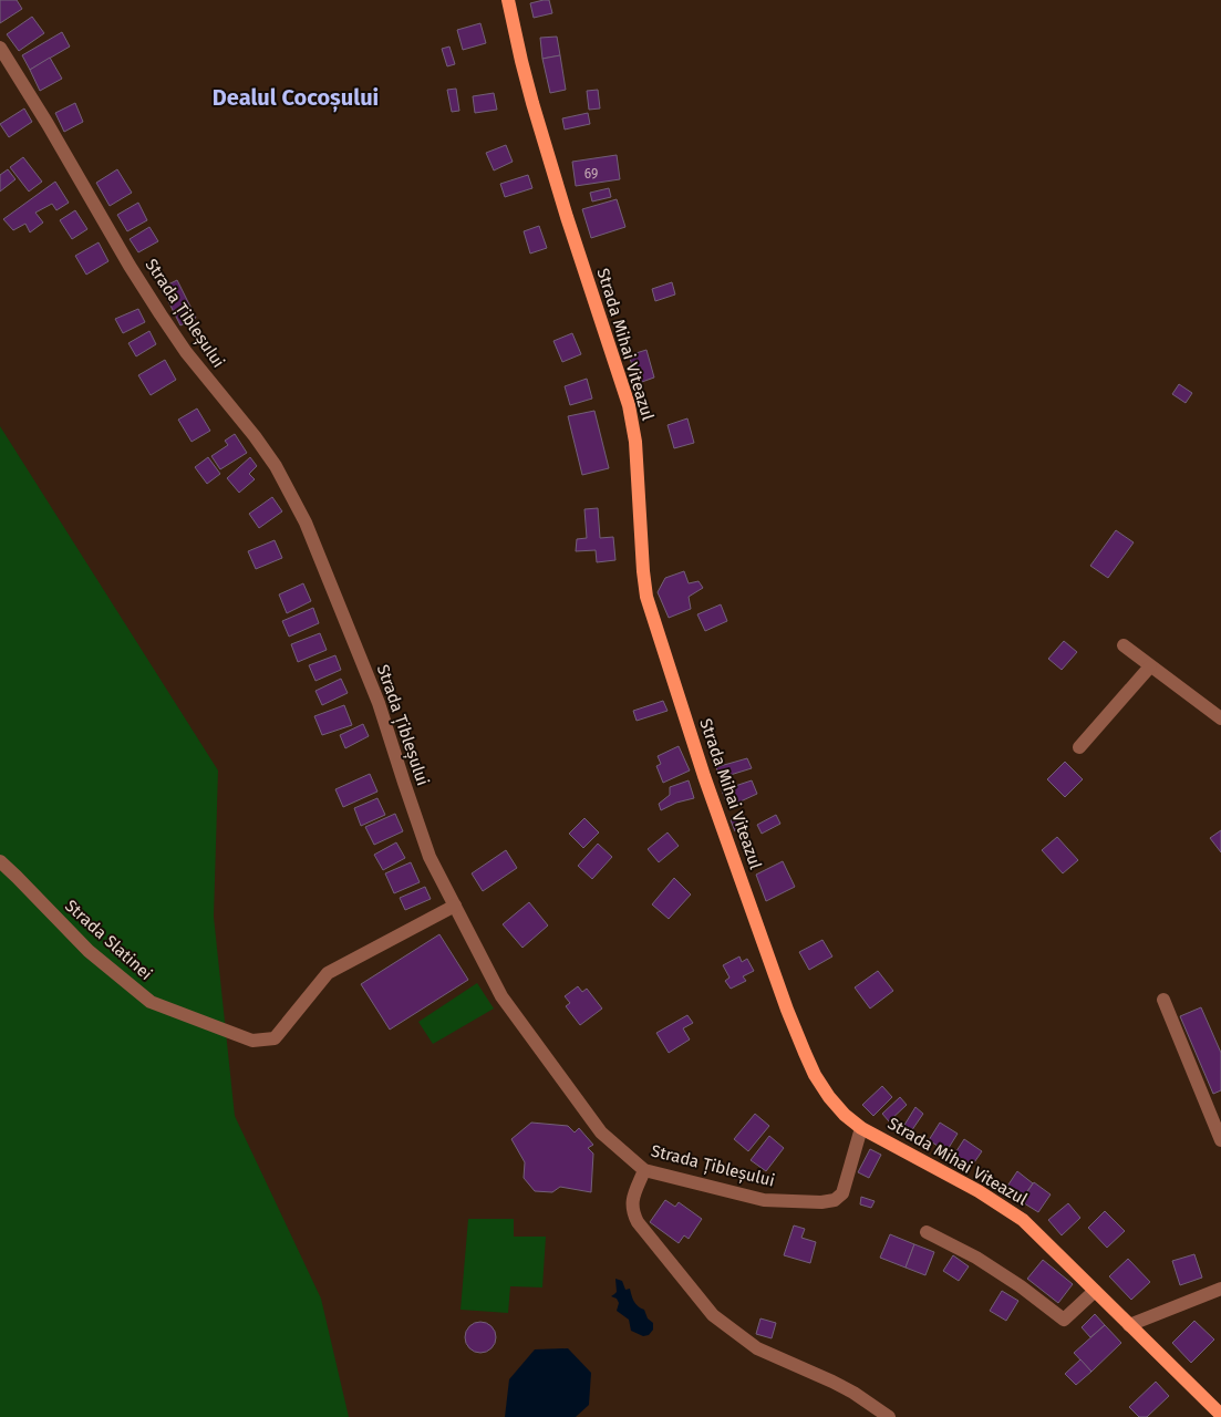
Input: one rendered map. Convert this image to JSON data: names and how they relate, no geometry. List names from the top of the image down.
{
  "streets": {
    "main road": ["Strada Mihai Viteazul"],
    "street": ["Strada Țibleșului", "Strada Slatinei"]
  },
  "crossings": [
    ["Strada Țibleșului", "Strada Mihai Viteazul"],
    ["Strada Țibleșului", "Strada Slatinei"]
  ],
  "districts": ["Dealul Cocoșului"],
  "house_numbers": ["69"]
}
